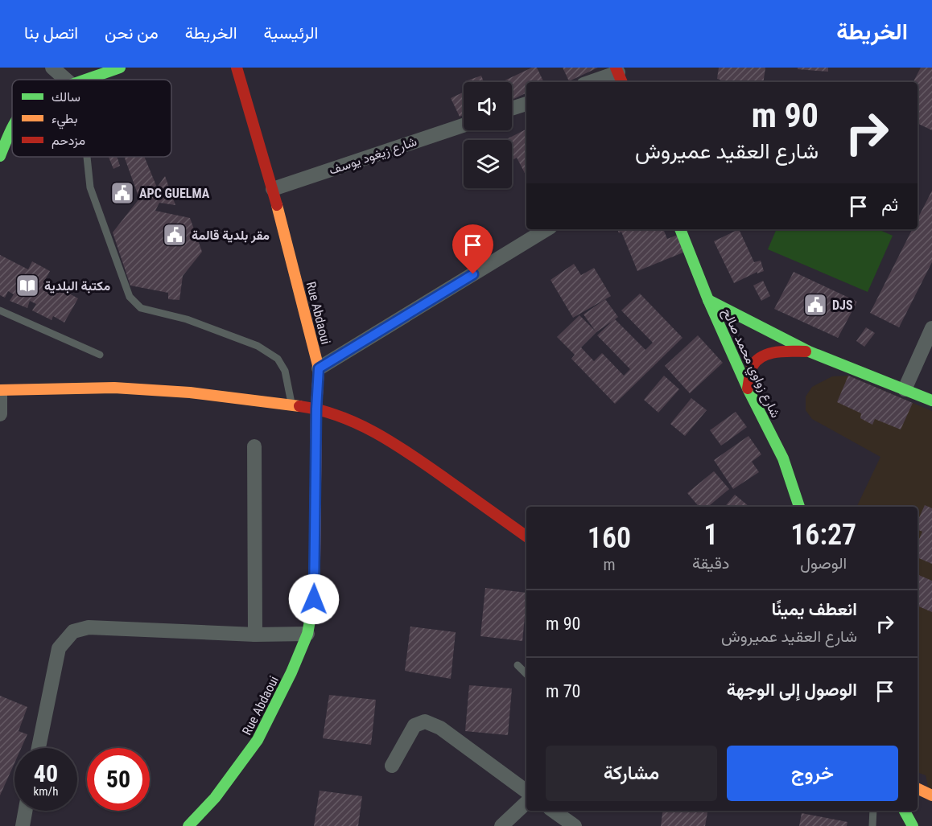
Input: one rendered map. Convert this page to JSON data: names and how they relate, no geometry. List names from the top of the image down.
{
  "streets": {
    "main road": ["Rue Abdaoui", "شارع زواوي محمد صالح"],
    "street": ["شارع زيغود يوسف"]
  },
  "crossings": [
    ["شارع زيغود يوسف", "Rue Abdaoui"]
  ],
  "places": {
    "public building": ["APC GUELMA", "مقر بلدية قالمة", "DJS"],
    "library": ["مكتبة البلدية"]
  },
  "legend": ["سالك", "بطيء", "مزدحم"],
  "page": {
    "header": "الخريطة",
    "nav": [
      "الرئيسية",
      "الخريطة",
      "من نحن",
      "اتصل بنا"
    ],
    "turn": ["90 m", "شارع العقيد عميروش"],
    "then": "ثم",
    "eta": [
      "16:27",
      "الوصول",
      "1",
      "دقيقة",
      "160",
      "m"
    ],
    "list": [
      {
        "name": "انعطف يمينًا",
        "note": "شارع العقيد عميروش",
        "value": "90 m"
      },
      {
        "name": "الوصول إلى الوجهة",
        "value": "70 m"
      }
    ],
    "buttons": ["خروج", "مشاركة"],
    "speed": "40 km/h",
    "limit": "50"
  }
}
